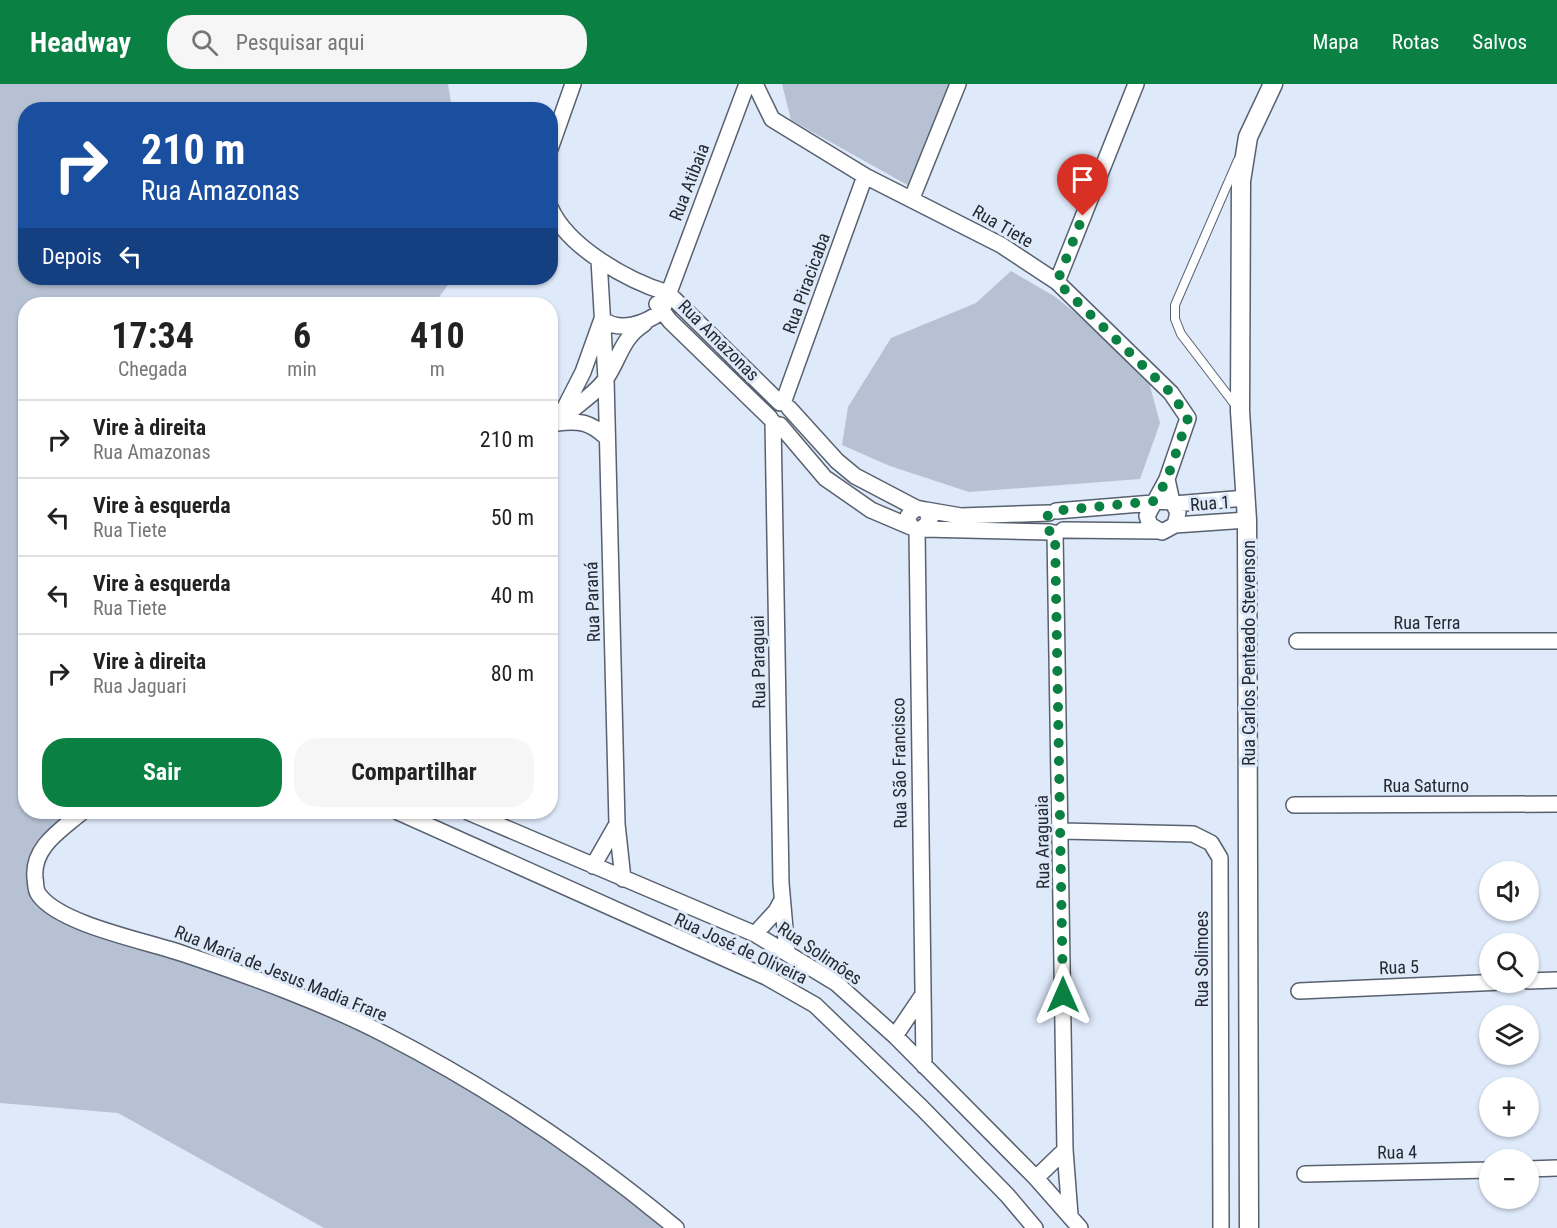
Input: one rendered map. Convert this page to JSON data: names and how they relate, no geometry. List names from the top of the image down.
{
  "streets": {
    "street": [
      "Rua Atibaia",
      "Rua Tiete",
      "Rua Piracicaba",
      "Rua Amazonas",
      "Rua 1",
      "Rua Paraná",
      "Rua Terra",
      "Rua Carlos Penteado Stevenson",
      "Rua Paraguai",
      "Rua São Francisco",
      "Rua Saturno",
      "Rua Araguaia",
      "Rua José de Oliveira",
      "Rua Solimões",
      "Rua Solimoes",
      "Rua 5",
      "Rua Maria de Jesus Madia Frare",
      "Rua 4"
    ]
  },
  "crossings": [
    ["Rua Atibaia", "Rua Amazonas"],
    ["Rua Atibaia", "Rua Paraná"],
    ["Rua Tiete", "Rua Piracicaba"],
    ["Rua Tiete", "Rua Amazonas"],
    ["Rua Tiete", "Rua 1"],
    ["Rua Piracicaba", "Rua Amazonas"],
    ["Rua Amazonas", "Rua 1"],
    ["Rua Amazonas", "Rua Paraná"],
    ["Rua Amazonas", "Rua Paraguai"],
    ["Rua Amazonas", "Rua São Francisco"],
    ["Rua Amazonas", "Rua Araguaia"],
    ["Rua 1", "Rua Carlos Penteado Stevenson"],
    ["Rua Paraná", "Rua Solimões"],
    ["Rua Paraguai", "Rua Solimões"],
    ["Rua São Francisco", "Rua Solimões"],
    ["Rua Araguaia", "Rua Solimões"],
    ["Rua Araguaia", "Rua Solimoes"]
  ],
  "page": {
    "header": "Headway",
    "search": "Pesquisar aqui",
    "nav": ["Mapa", "Rotas", "Salvos"],
    "turn": ["210 m", "Rua Amazonas"],
    "then": "Depois",
    "eta": [
      "17:34",
      "Chegada",
      "6",
      "min",
      "410",
      "m"
    ],
    "list": [
      {
        "name": "Vire à direita",
        "note": "Rua Amazonas",
        "value": "210 m"
      },
      {
        "name": "Vire à esquerda",
        "note": "Rua Tiete",
        "value": "50 m"
      },
      {
        "name": "Vire à esquerda",
        "note": "Rua Tiete",
        "value": "40 m"
      },
      {
        "name": "Vire à direita",
        "note": "Rua Jaguari",
        "value": "80 m"
      }
    ],
    "buttons": ["Sair", "Compartilhar"],
    "map_buttons": ["+", "−"]
  }
}
